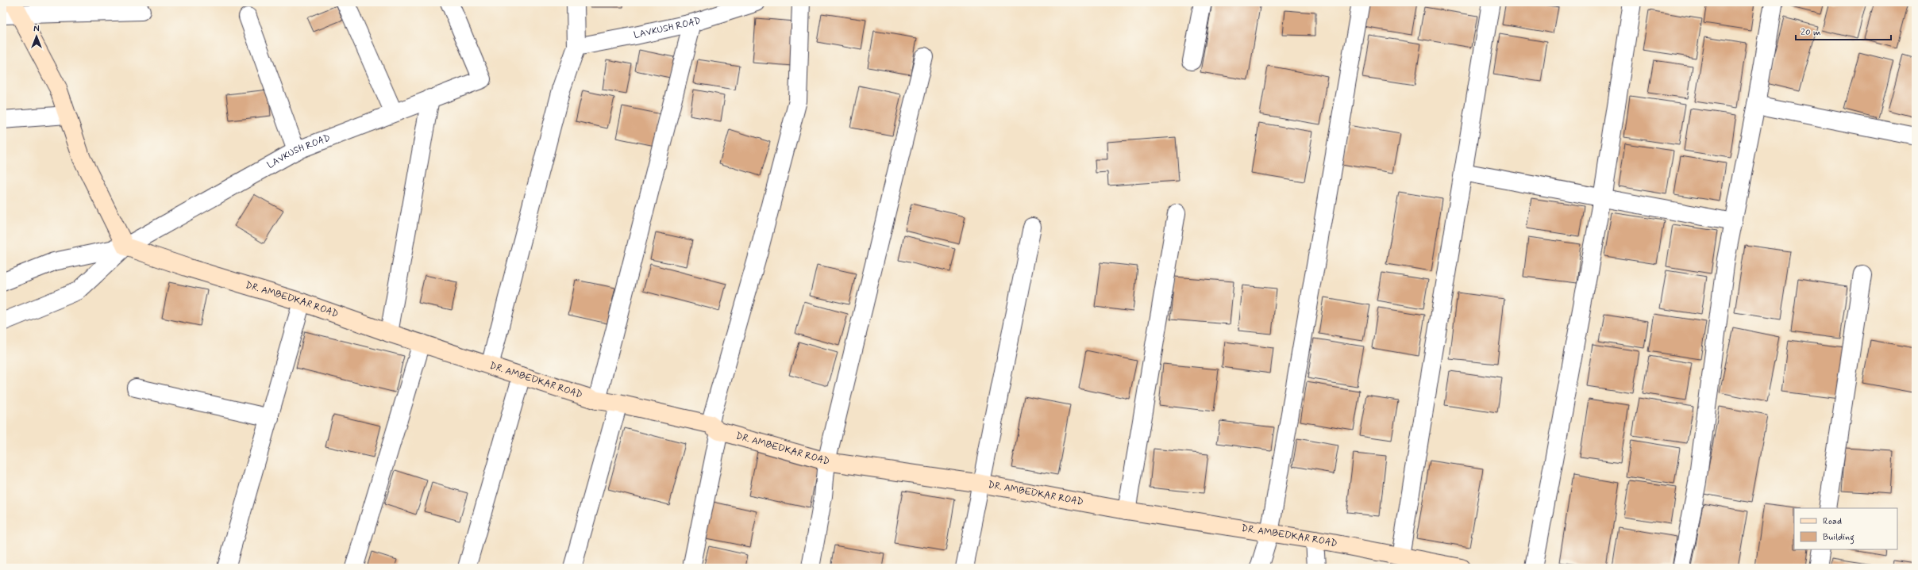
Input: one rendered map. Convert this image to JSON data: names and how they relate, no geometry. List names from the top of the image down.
{
  "streets": {
    "street": ["LAVKUSH ROAD", "DR. AMBEDKAR ROAD"]
  },
  "crossings": [
    ["LAVKUSH ROAD", "DR. AMBEDKAR ROAD"]
  ],
  "legend": ["Road", "Building"],
  "scale_bar": "20 m",
  "north": "top"
}
